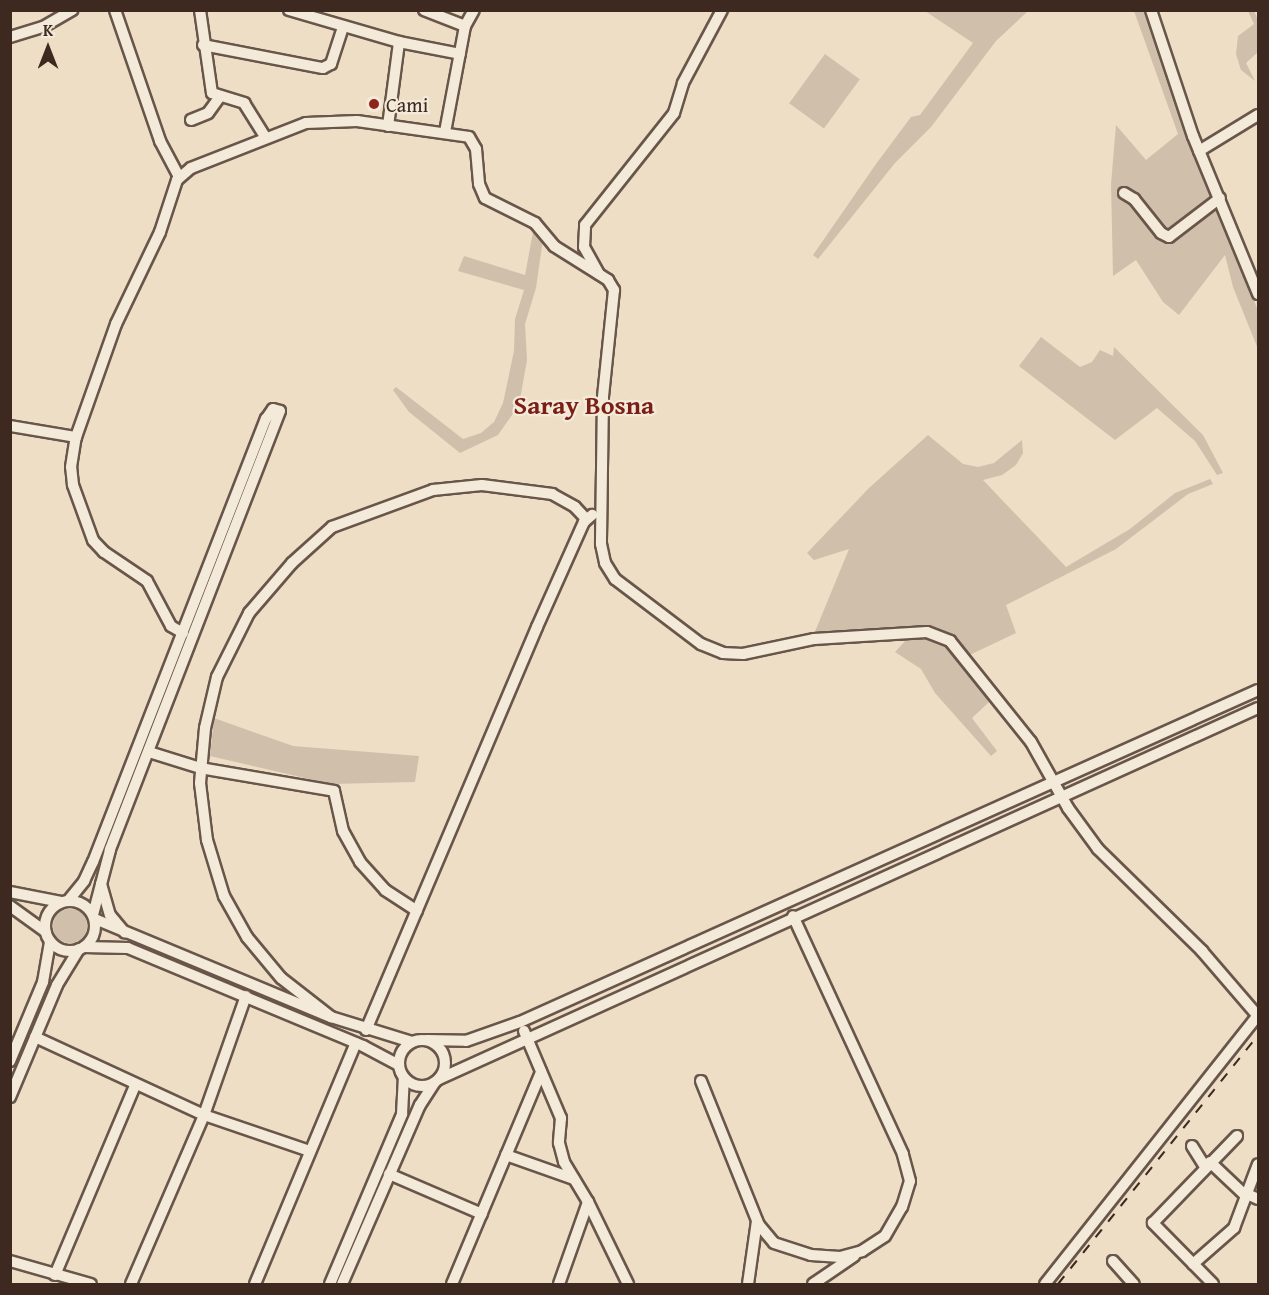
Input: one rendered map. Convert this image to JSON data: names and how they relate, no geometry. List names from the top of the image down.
{
  "districts": ["Saray Bosna"],
  "places": ["Cami"],
  "north": "top"
}
